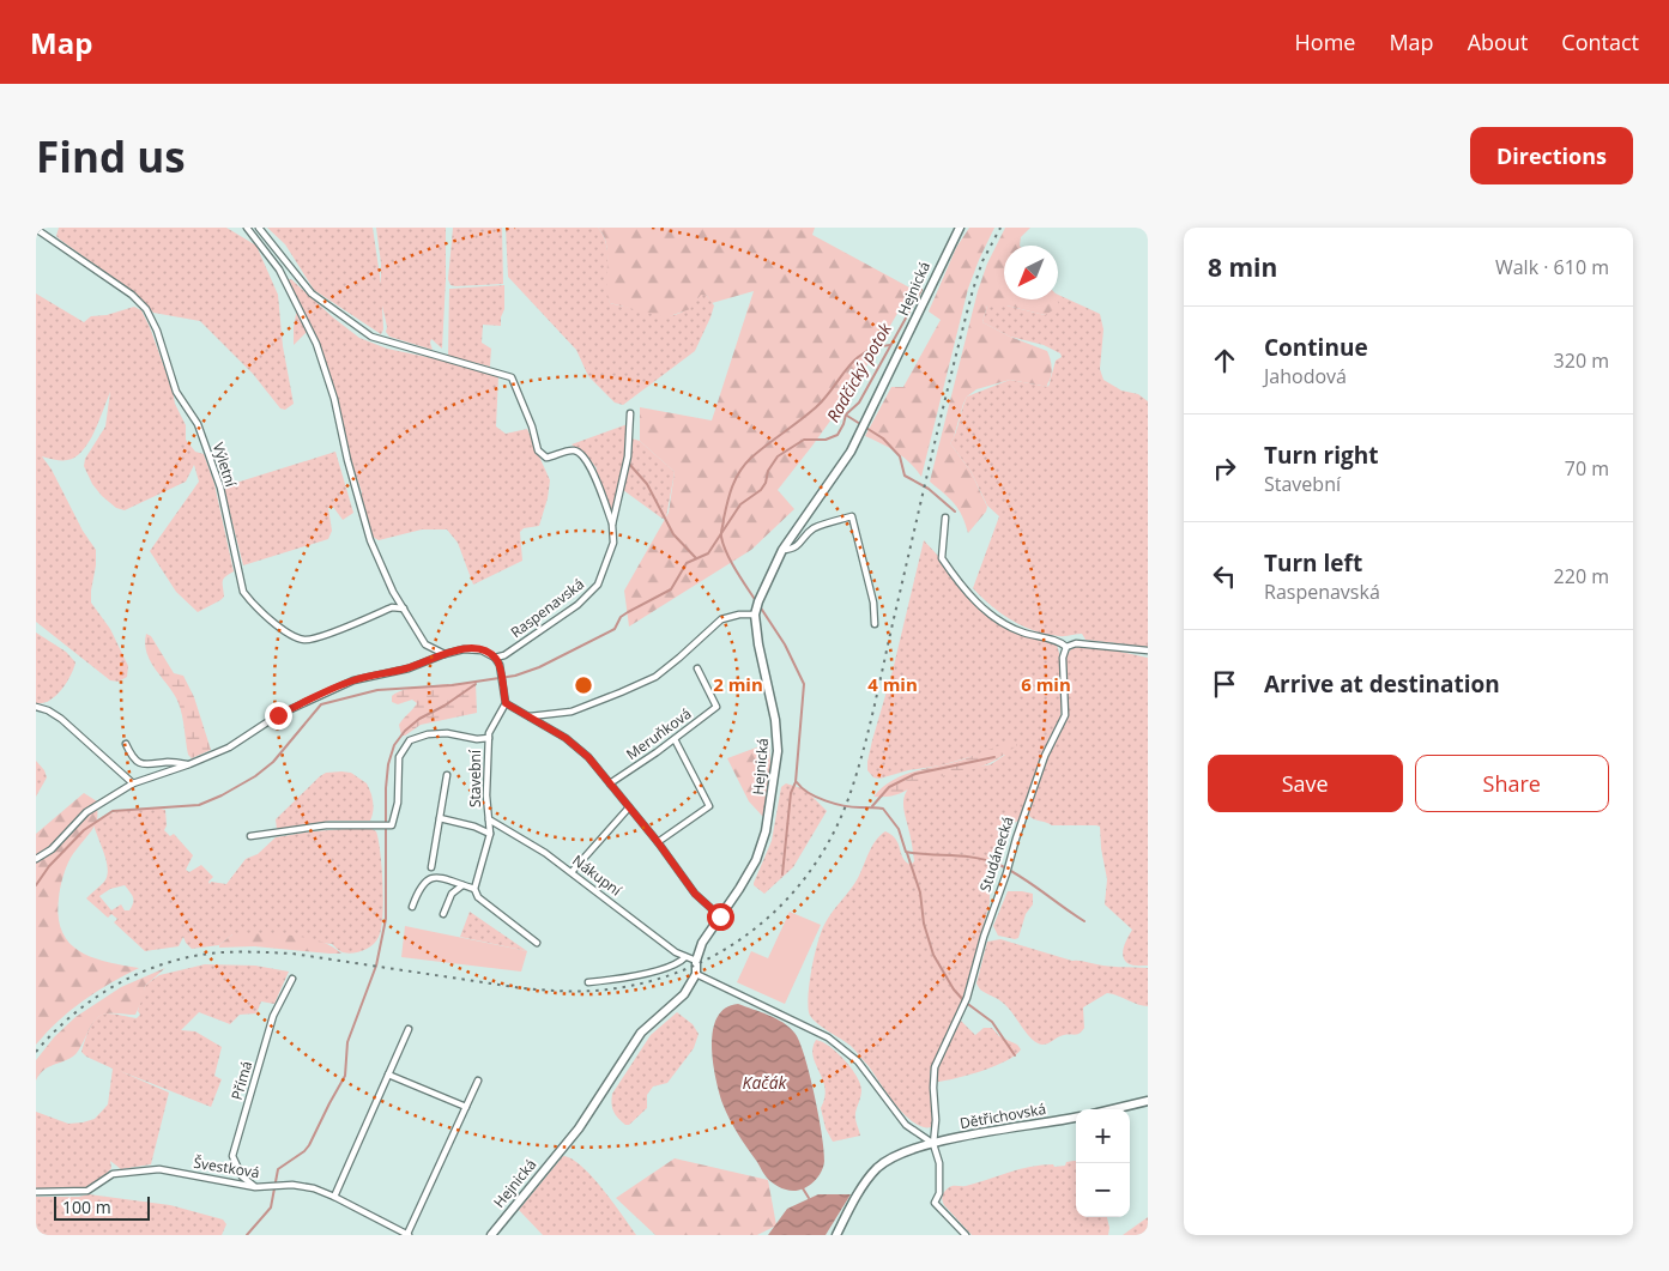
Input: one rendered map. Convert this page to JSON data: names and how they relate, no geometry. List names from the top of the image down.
{
  "streets": {
    "main road": ["Hejnická", "Dětřichovská"],
    "street": [
      "Výletní",
      "Raspenavská",
      "Meruňková",
      "Stavební",
      "Studánecká",
      "Nákupní",
      "Přímá",
      "Švestková"
    ]
  },
  "crossings": [
    ["Hejnická", "Nákupní"],
    ["Stavební", "Nákupní"],
    ["Studánecká", "Dětřichovská"],
    ["Přímá", "Švestková"]
  ],
  "water": ["Radčický potok", "Kačák"],
  "scale_bar": "100 m",
  "north": "bottom left",
  "page": {
    "header": "Map",
    "nav": [
      "Home",
      "Map",
      "About",
      "Contact"
    ],
    "buttons": [
      "Directions",
      ["Save", "Share"]
    ],
    "title": "Find us",
    "heading": ["8 min", "Walk · 610 m"],
    "list": [
      ["Continue", "Jahodová", "320 m"],
      ["Turn right", "Stavební", "70 m"],
      ["Turn left", "Raspenavská", "220 m"],
      "Arrive at destination"
    ],
    "map_buttons": ["+", "−"],
    "scale": "100 m"
  },
  "rings": ["2 min", "4 min", "6 min"]
}
